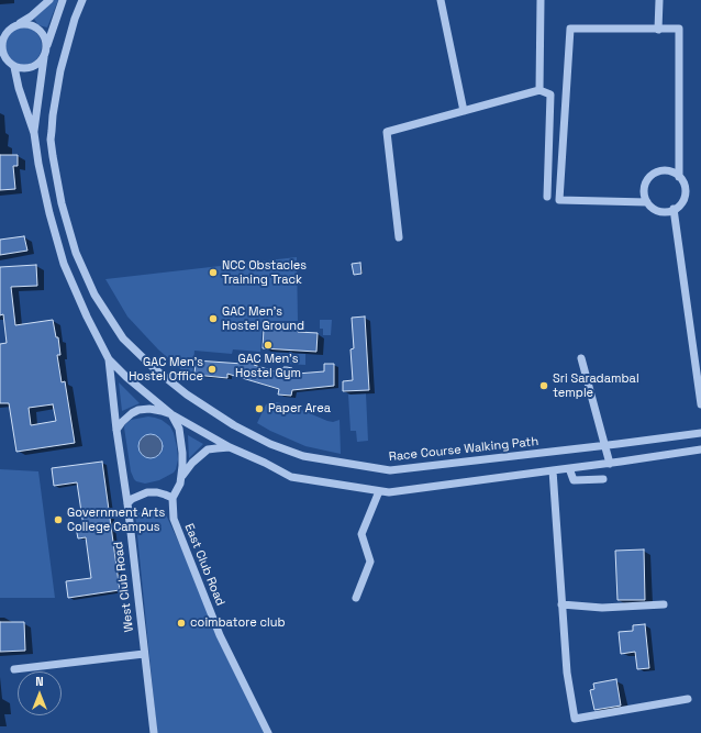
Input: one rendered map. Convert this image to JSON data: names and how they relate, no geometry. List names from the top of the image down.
{
  "streets": {
    "street": ["Race Course Walking Path", "East Club Road", "West Club Road"]
  },
  "places": [
    "NCC Obstacles Training Track",
    "GAC Men's Hostel Ground",
    "GAC Men's Hostel Gym",
    "GAC Men's Hostel Office",
    "Sri Saradambal temple",
    "Paper Area",
    "Government Arts College Campus",
    "coimbatore club"
  ],
  "north": "top"
}
